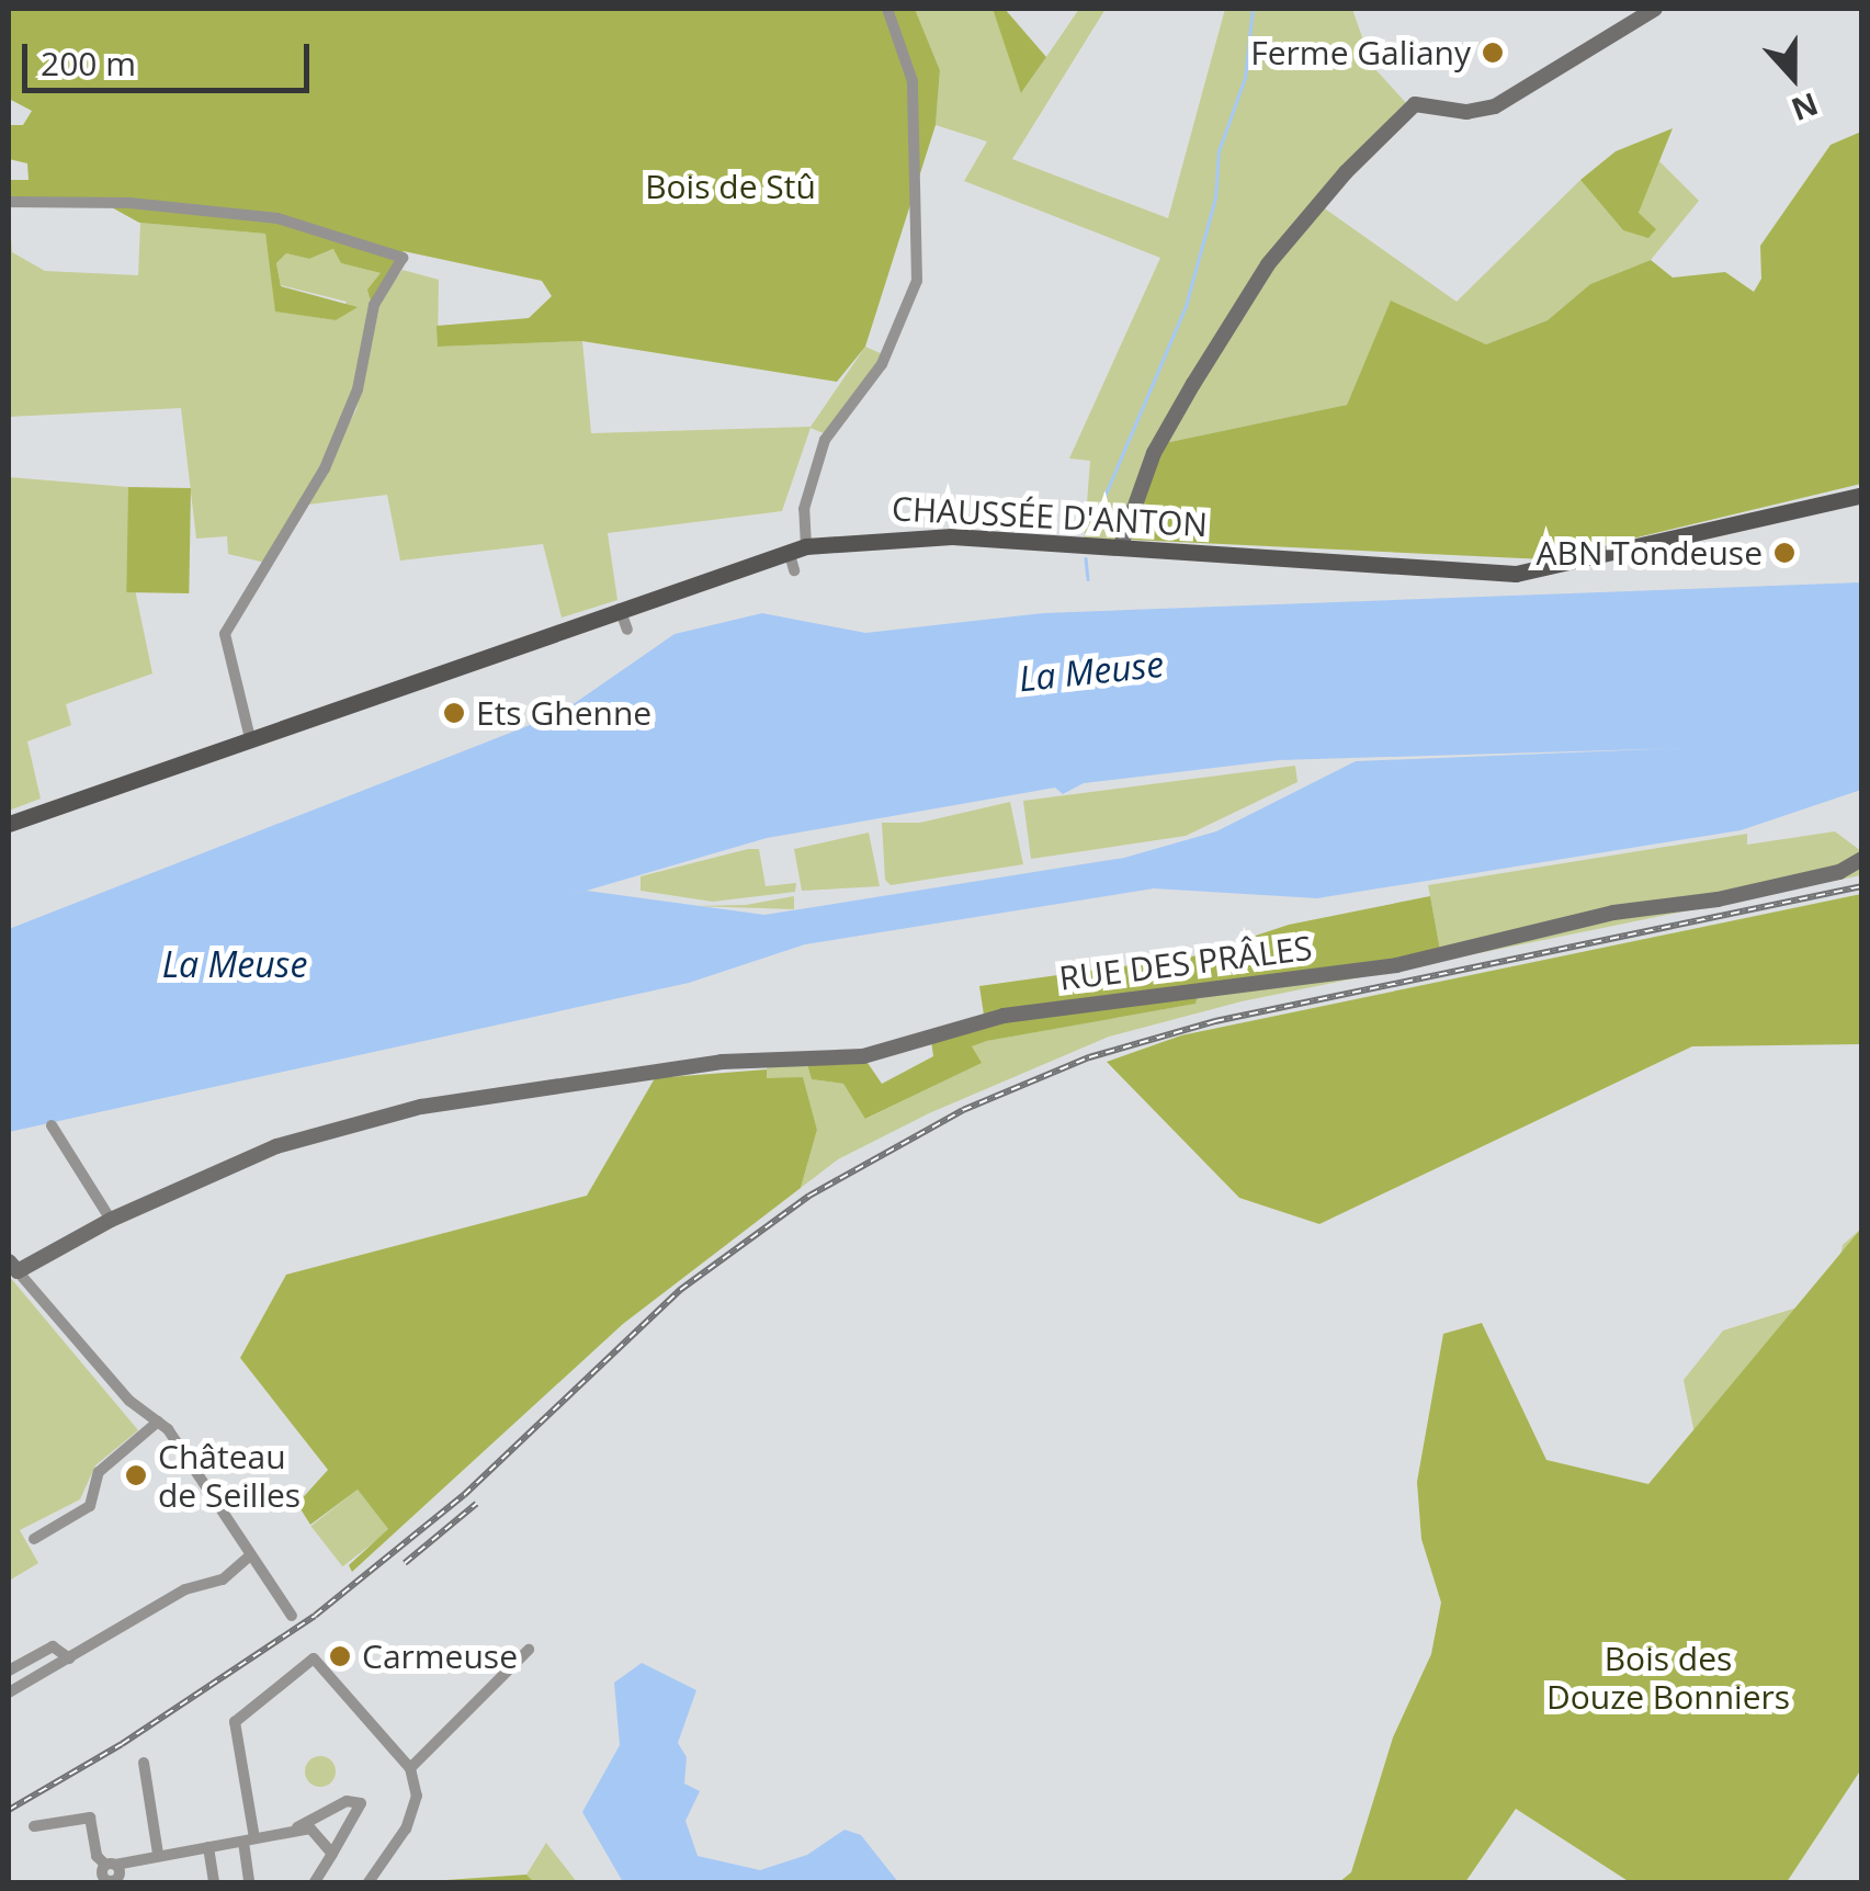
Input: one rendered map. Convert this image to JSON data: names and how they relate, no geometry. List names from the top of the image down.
{
  "streets": {
    "main road": ["CHAUSSÉE D'ANTON"],
    "street": ["RUE DES PRÂLES"]
  },
  "water": ["La Meuse"],
  "parks": ["Bois de Stû", "Bois des Douze Bonniers"],
  "places": [
    "Ferme Galiany",
    "ABN Tondeuse",
    "Ets Ghenne",
    "Château de Seilles",
    "Carmeuse"
  ],
  "scale_bar": "200 m",
  "north": "bottom"
}
